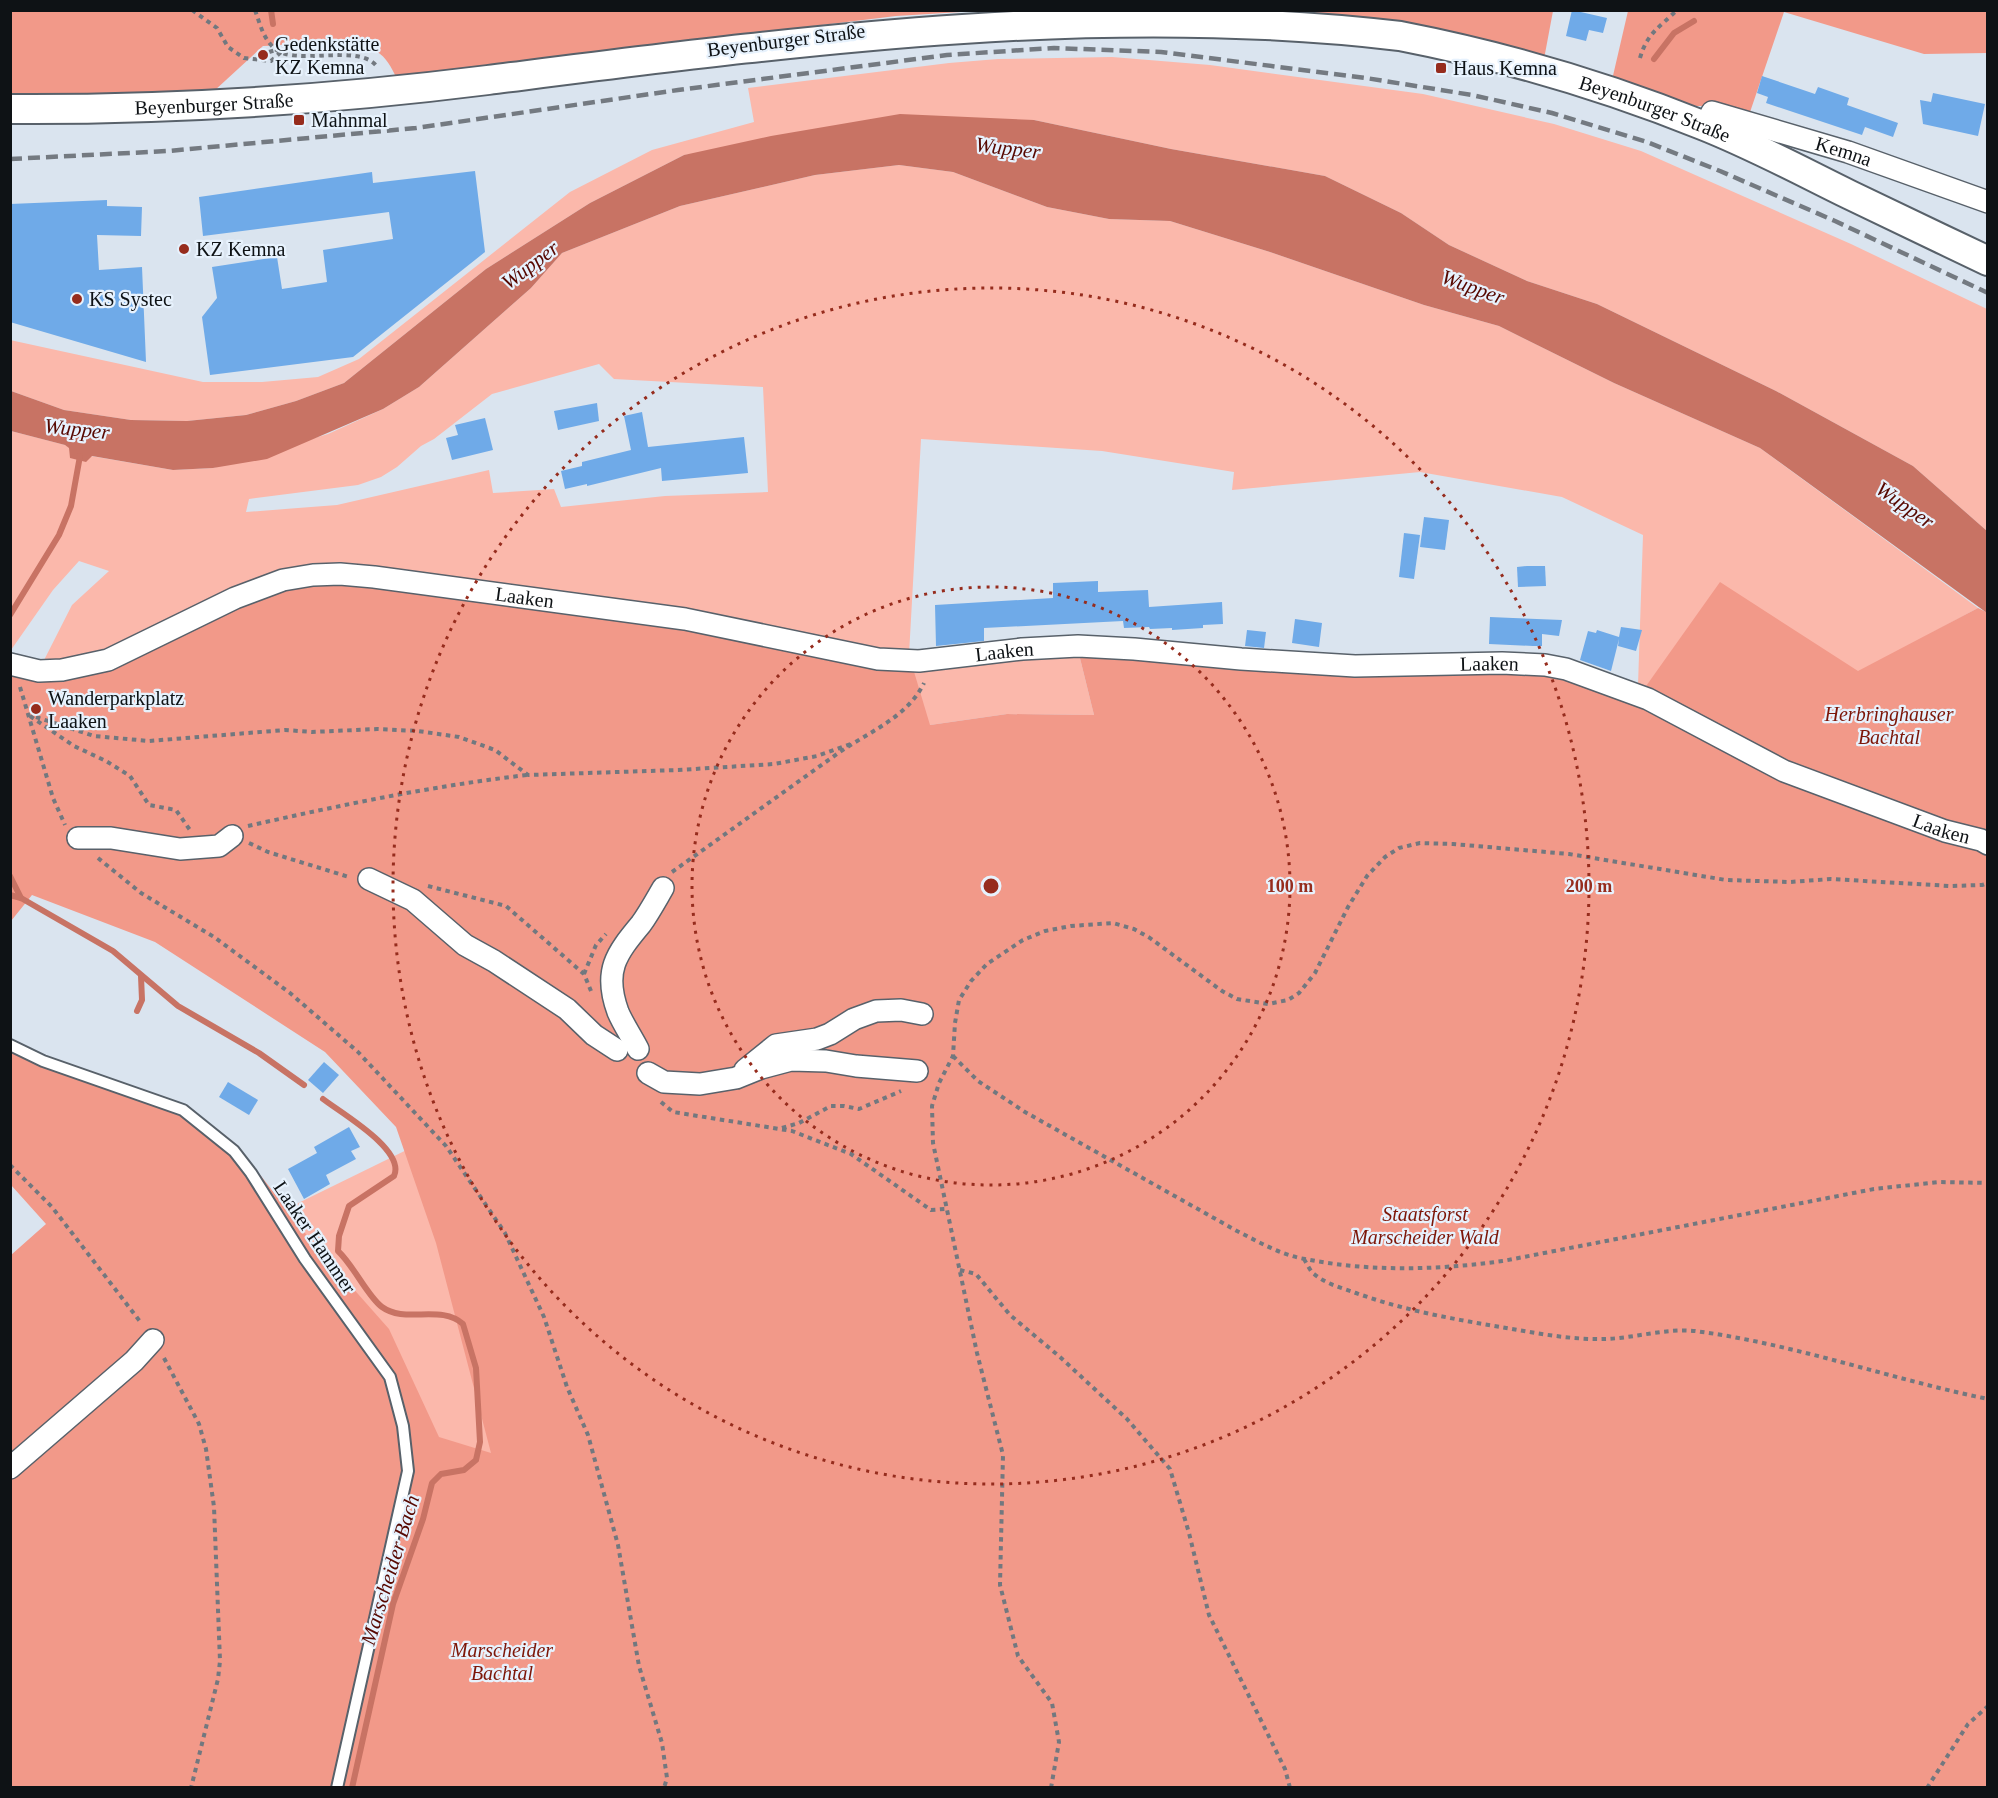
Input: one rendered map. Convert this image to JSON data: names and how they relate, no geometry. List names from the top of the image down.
{
  "streets": {
    "main road": ["Beyenburger Straße"],
    "street": ["Kemna", "Laaken"],
    "lane": ["Laaker Hammer"]
  },
  "crossings": [
    ["Beyenburger Straße", "Kemna"]
  ],
  "water": ["Wupper", "Marscheider Bach"],
  "parks": ["Herbringhauser Bachtal", "Staatsforst Marscheider Wald", "Marscheider Bachtal"],
  "places": {
    "other": [
      "Gedenkstätte KZ Kemna",
      "KZ Kemna",
      "KS Systec",
      "Wanderparkplatz Laaken"
    ],
    "transit": ["Haus Kemna", "Mahnmal"]
  },
  "rings": ["100 m", "200 m"]
}
